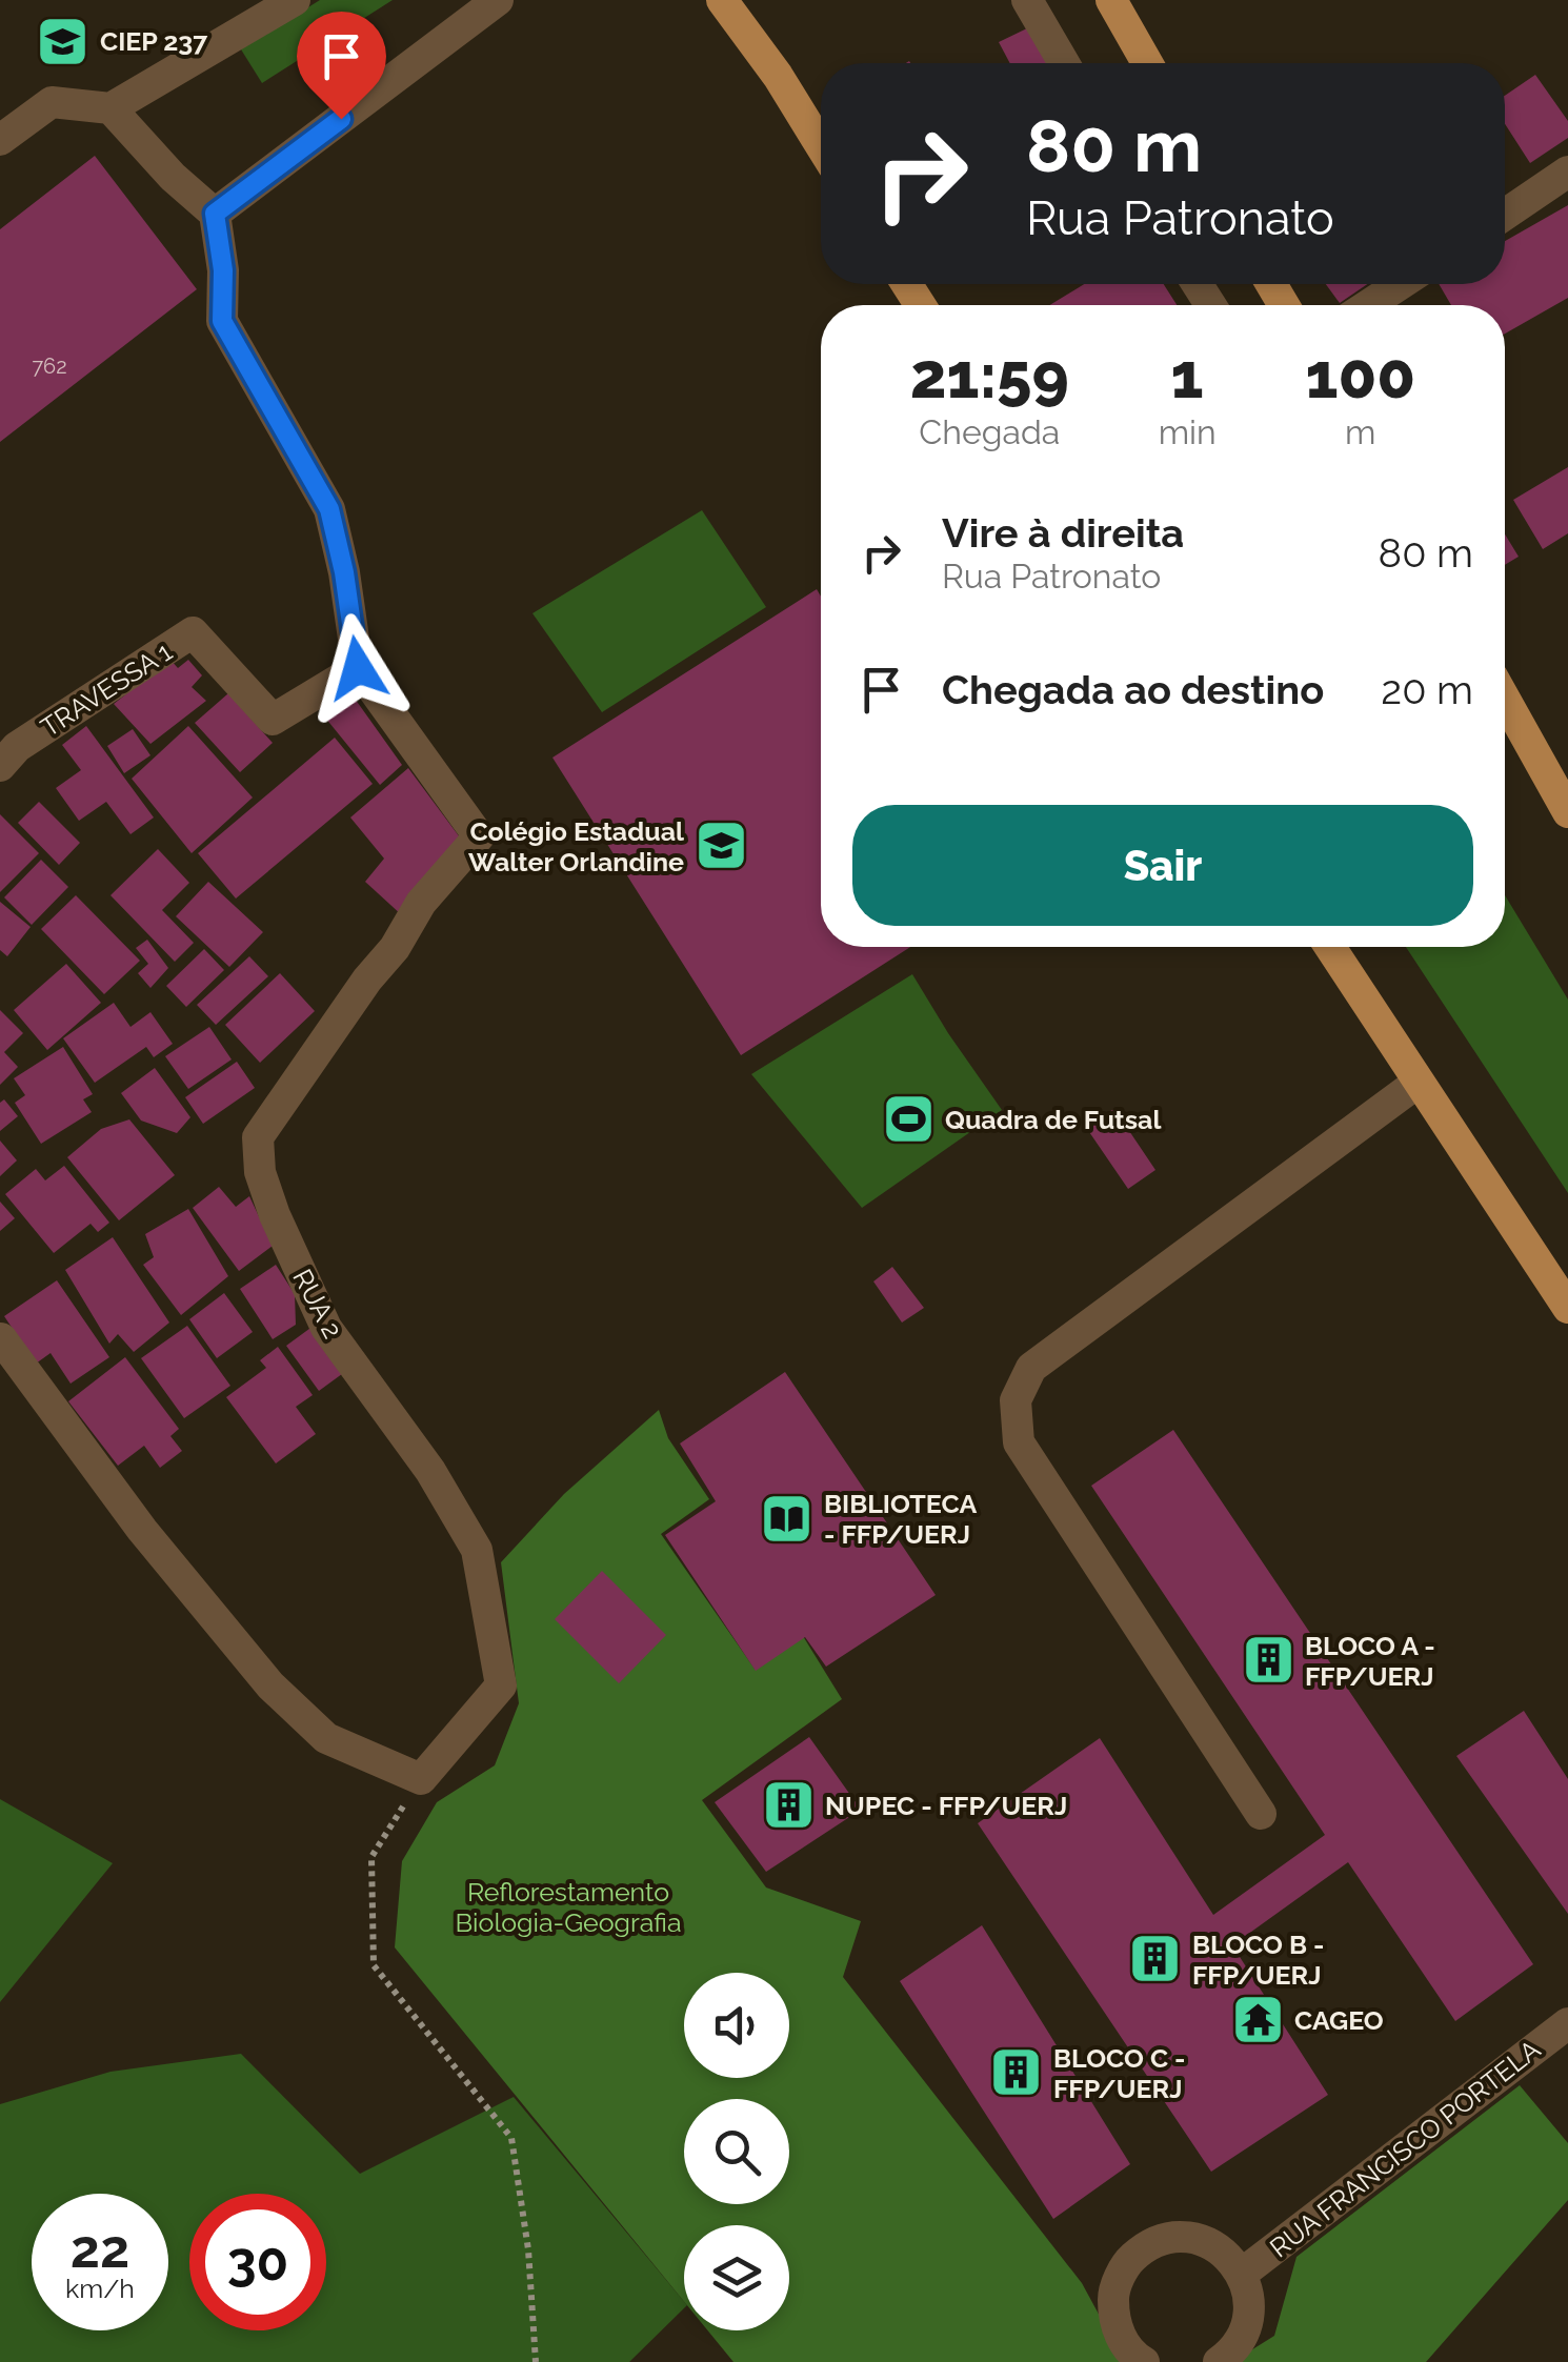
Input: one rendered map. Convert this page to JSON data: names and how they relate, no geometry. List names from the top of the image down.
{
  "streets": {
    "street": ["TRAVESSA 1", "RUA 2", "RUA FRANCISCO PORTELA"]
  },
  "crossings": [
    ["TRAVESSA 1", "RUA 2"]
  ],
  "parks": ["Reflorestamento Biologia-Geografia"],
  "places": {
    "school or university": ["CIEP 237", "Colégio Estadual Walter Orlandine"],
    "sports": ["Quadra de Futsal"],
    "library": ["BIBLIOTECA - FFP/UERJ"],
    "building": [
      "BLOCO A - FFP/UERJ",
      "NUPEC - FFP/UERJ",
      "BLOCO B - FFP/UERJ",
      "BLOCO C - FFP/UERJ"
    ],
    "temple": ["CAGEO"]
  },
  "house_numbers": ["762"],
  "page": {
    "turn": ["80 m", "Rua Patronato"],
    "eta": [
      "21:59",
      "Chegada",
      "1",
      "min",
      "100",
      "m"
    ],
    "list": [
      {
        "name": "Vire à direita",
        "note": "Rua Patronato",
        "value": "80 m"
      },
      {
        "name": "Chegada ao destino",
        "value": "20 m"
      }
    ],
    "buttons": "Sair",
    "speed": "22 km/h",
    "limit": "30"
  }
}
